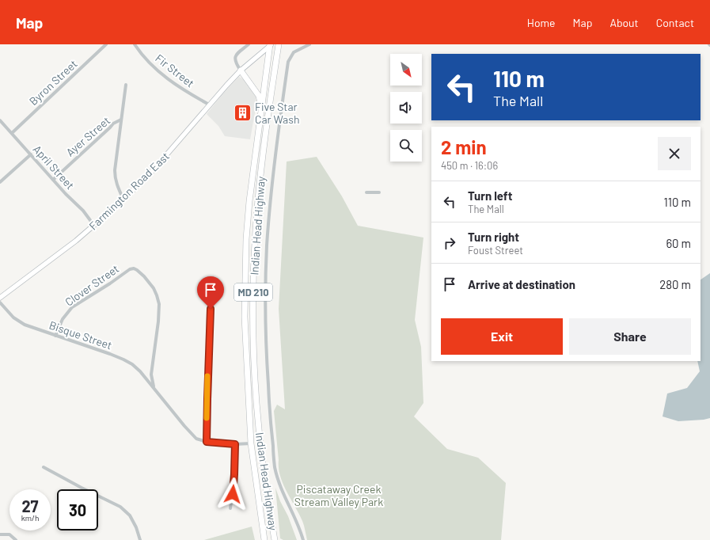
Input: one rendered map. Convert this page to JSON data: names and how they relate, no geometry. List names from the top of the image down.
{
  "streets": {
    "highway": ["Indian Head Highway", "MD 210"],
    "main road": ["Farmington Road East"],
    "street": [
      "Fir Street",
      "Byron Street",
      "Ayer Street",
      "April Street",
      "Clover Street",
      "Bisque Street"
    ]
  },
  "crossings": [
    ["Fir Street", "Farmington Road East"],
    ["Byron Street", "April Street"],
    ["Ayer Street", "April Street"],
    ["April Street", "Farmington Road East"],
    ["Farmington Road East", "Indian Head Highway"],
    ["Indian Head Highway", "Bisque Street"],
    ["Clover Street", "Bisque Street"]
  ],
  "parks": ["Piscataway Creek Stream Valley Park"],
  "places": {
    "building": ["Five Star Car Wash"]
  },
  "north": "bottom right",
  "page": {
    "header": "Map",
    "nav": [
      "Home",
      "Map",
      "About",
      "Contact"
    ],
    "turn": ["110 m", "The Mall"],
    "heading": ["2 min", "450 m · 16:06"],
    "list": [
      {
        "name": "Turn left",
        "note": "The Mall",
        "value": "110 m"
      },
      {
        "name": "Turn right",
        "note": "Foust Street",
        "value": "60 m"
      },
      {
        "name": "Arrive at destination",
        "value": "280 m"
      }
    ],
    "buttons": ["Exit", "Share"],
    "speed": "27 km/h",
    "limit": "30"
  }
}
